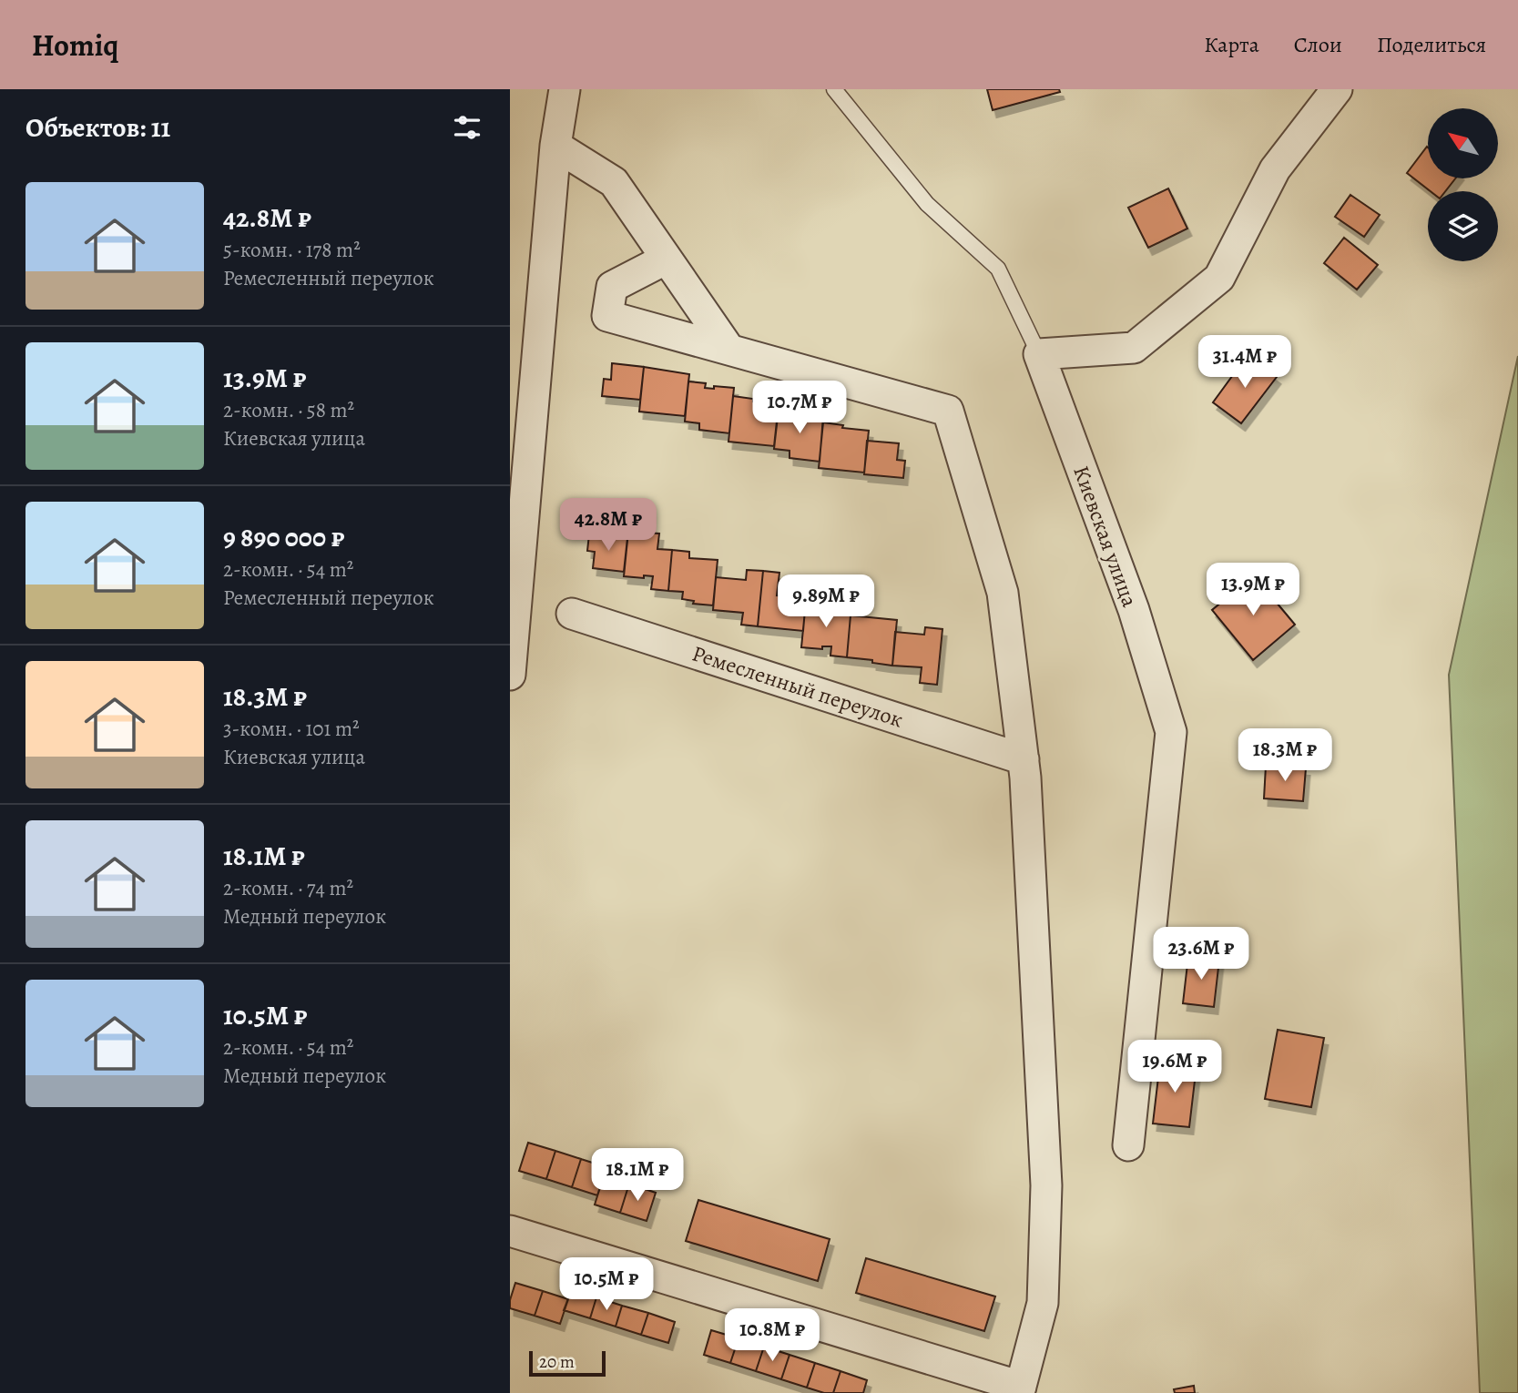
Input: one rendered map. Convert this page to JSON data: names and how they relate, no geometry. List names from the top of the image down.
{
  "streets": {
    "street": ["Киевская улица", "Ремесленный переулок"]
  },
  "scale_bar": "20 m",
  "north": "top left",
  "page": {
    "header": "Homiq",
    "nav": ["Карта", "Слои", "Поделиться"],
    "heading": "Объектов: 11",
    "list": [
      {
        "name": "42.8M ₽",
        "note": "5-комн. · 178 m² · Ремесленный переулок"
      },
      {
        "name": "13.9M ₽",
        "note": "2-комн. · 58 m² · Киевская улица"
      },
      {
        "name": "9 890 000 ₽",
        "note": "2-комн. · 54 m² · Ремесленный переулок"
      },
      {
        "name": "18.3M ₽",
        "note": "3-комн. · 101 m² · Киевская улица"
      },
      {
        "name": "18.1M ₽",
        "note": "2-комн. · 74 m² · Медный переулок"
      },
      {
        "name": "10.5M ₽",
        "note": "2-комн. · 54 m² · Медный переулок"
      }
    ],
    "price": [
      "31.4M ₽",
      "10.7M ₽",
      "42.8M ₽",
      "13.9M ₽",
      "9.89M ₽",
      "18.3M ₽",
      "23.6M ₽",
      "19.6M ₽",
      "18.1M ₽",
      "10.5M ₽",
      "10.8M ₽"
    ],
    "scale": "20 m"
  }
}
